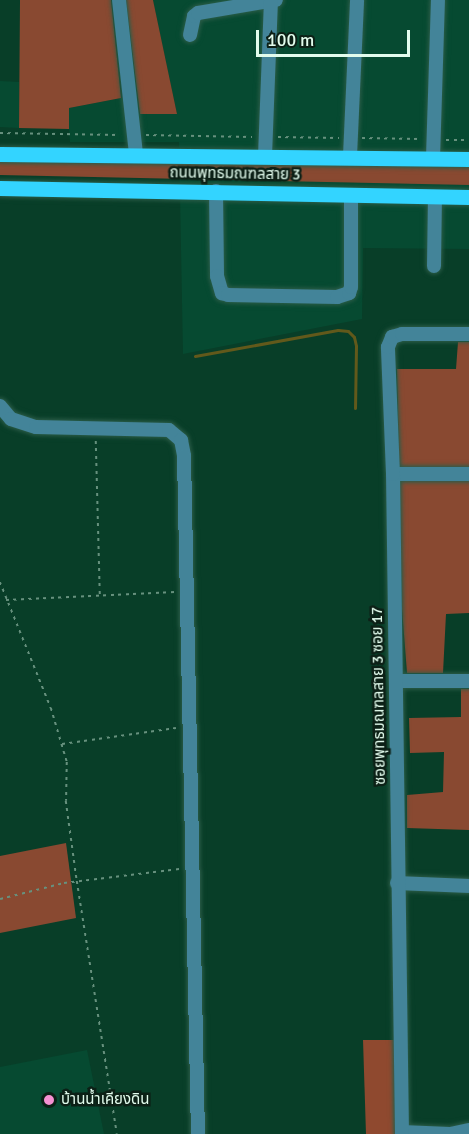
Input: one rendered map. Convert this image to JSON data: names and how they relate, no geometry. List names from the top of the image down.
{
  "streets": {
    "main road": ["ถนนพุทธมณฑลสาย 3"],
    "street": ["ซอยพุทธมณฑลสาย 3 ซอย 17"]
  },
  "places": ["บ้านน้ำเคียงดิน"],
  "scale_bar": "100 m"
}
